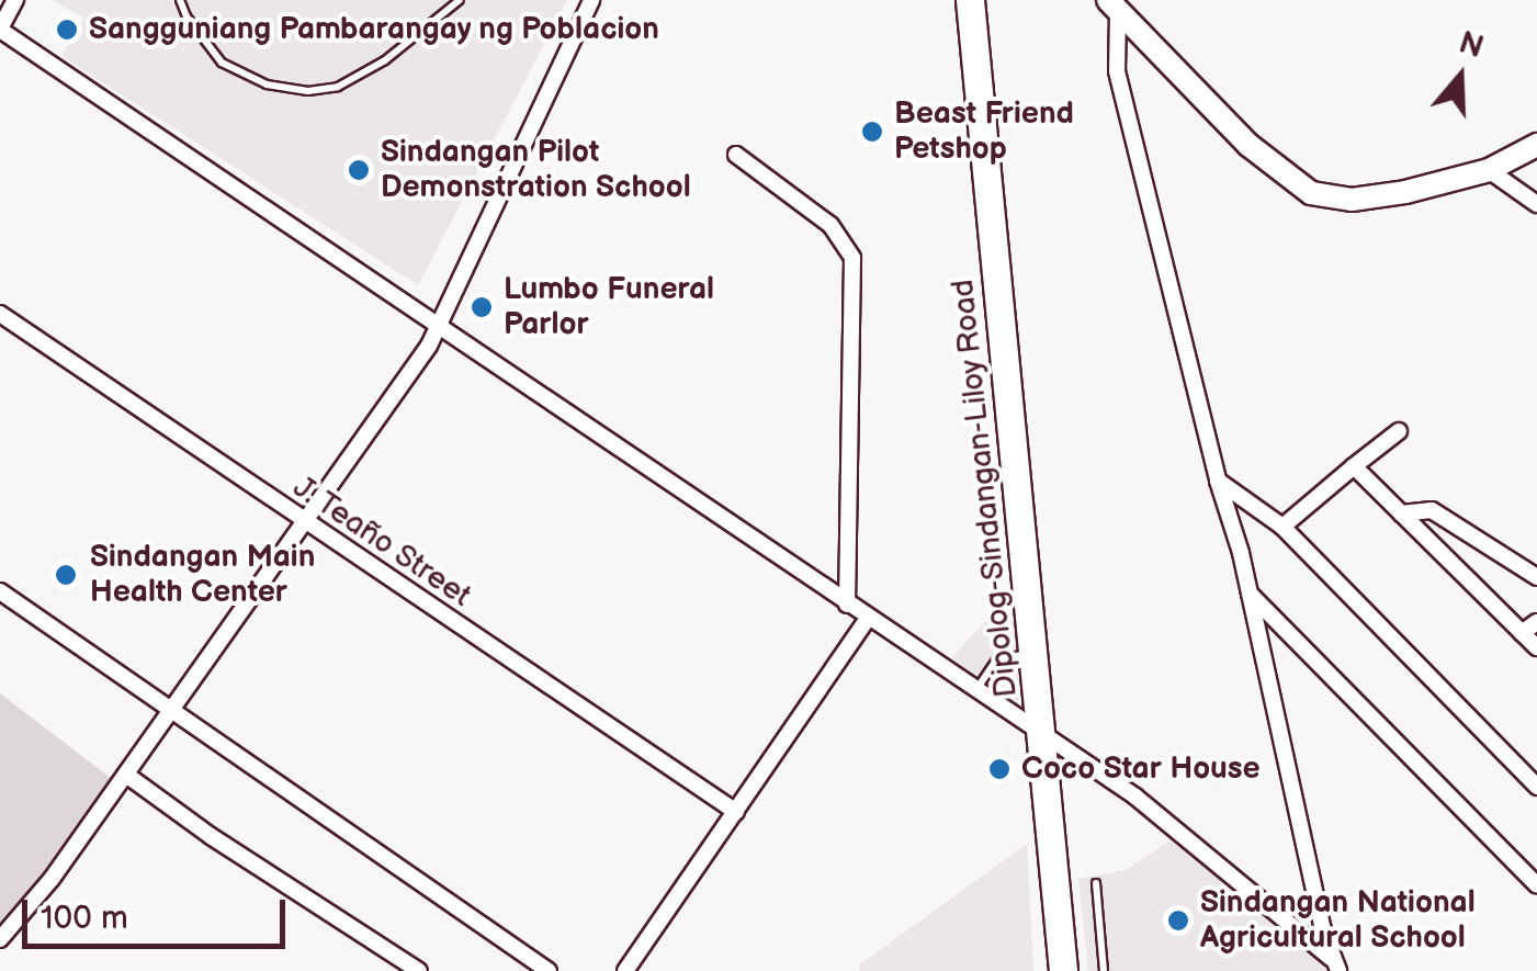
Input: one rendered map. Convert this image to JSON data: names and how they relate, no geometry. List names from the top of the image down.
{
  "streets": {
    "highway": ["Dipolog-Sindangan-Liloy Road"],
    "street": ["J. Teaño Street"]
  },
  "places": [
    "Sangguniang Pambarangay ng Poblacion",
    "Beast Friend Petshop",
    "Sindangan Pilot Demonstration School",
    "Lumbo Funeral Parlor",
    "Sindangan Main Health Center",
    "Coco Star House",
    "Sindangan National Agricultural School"
  ],
  "scale_bar": "100 m",
  "north": "top"
}
